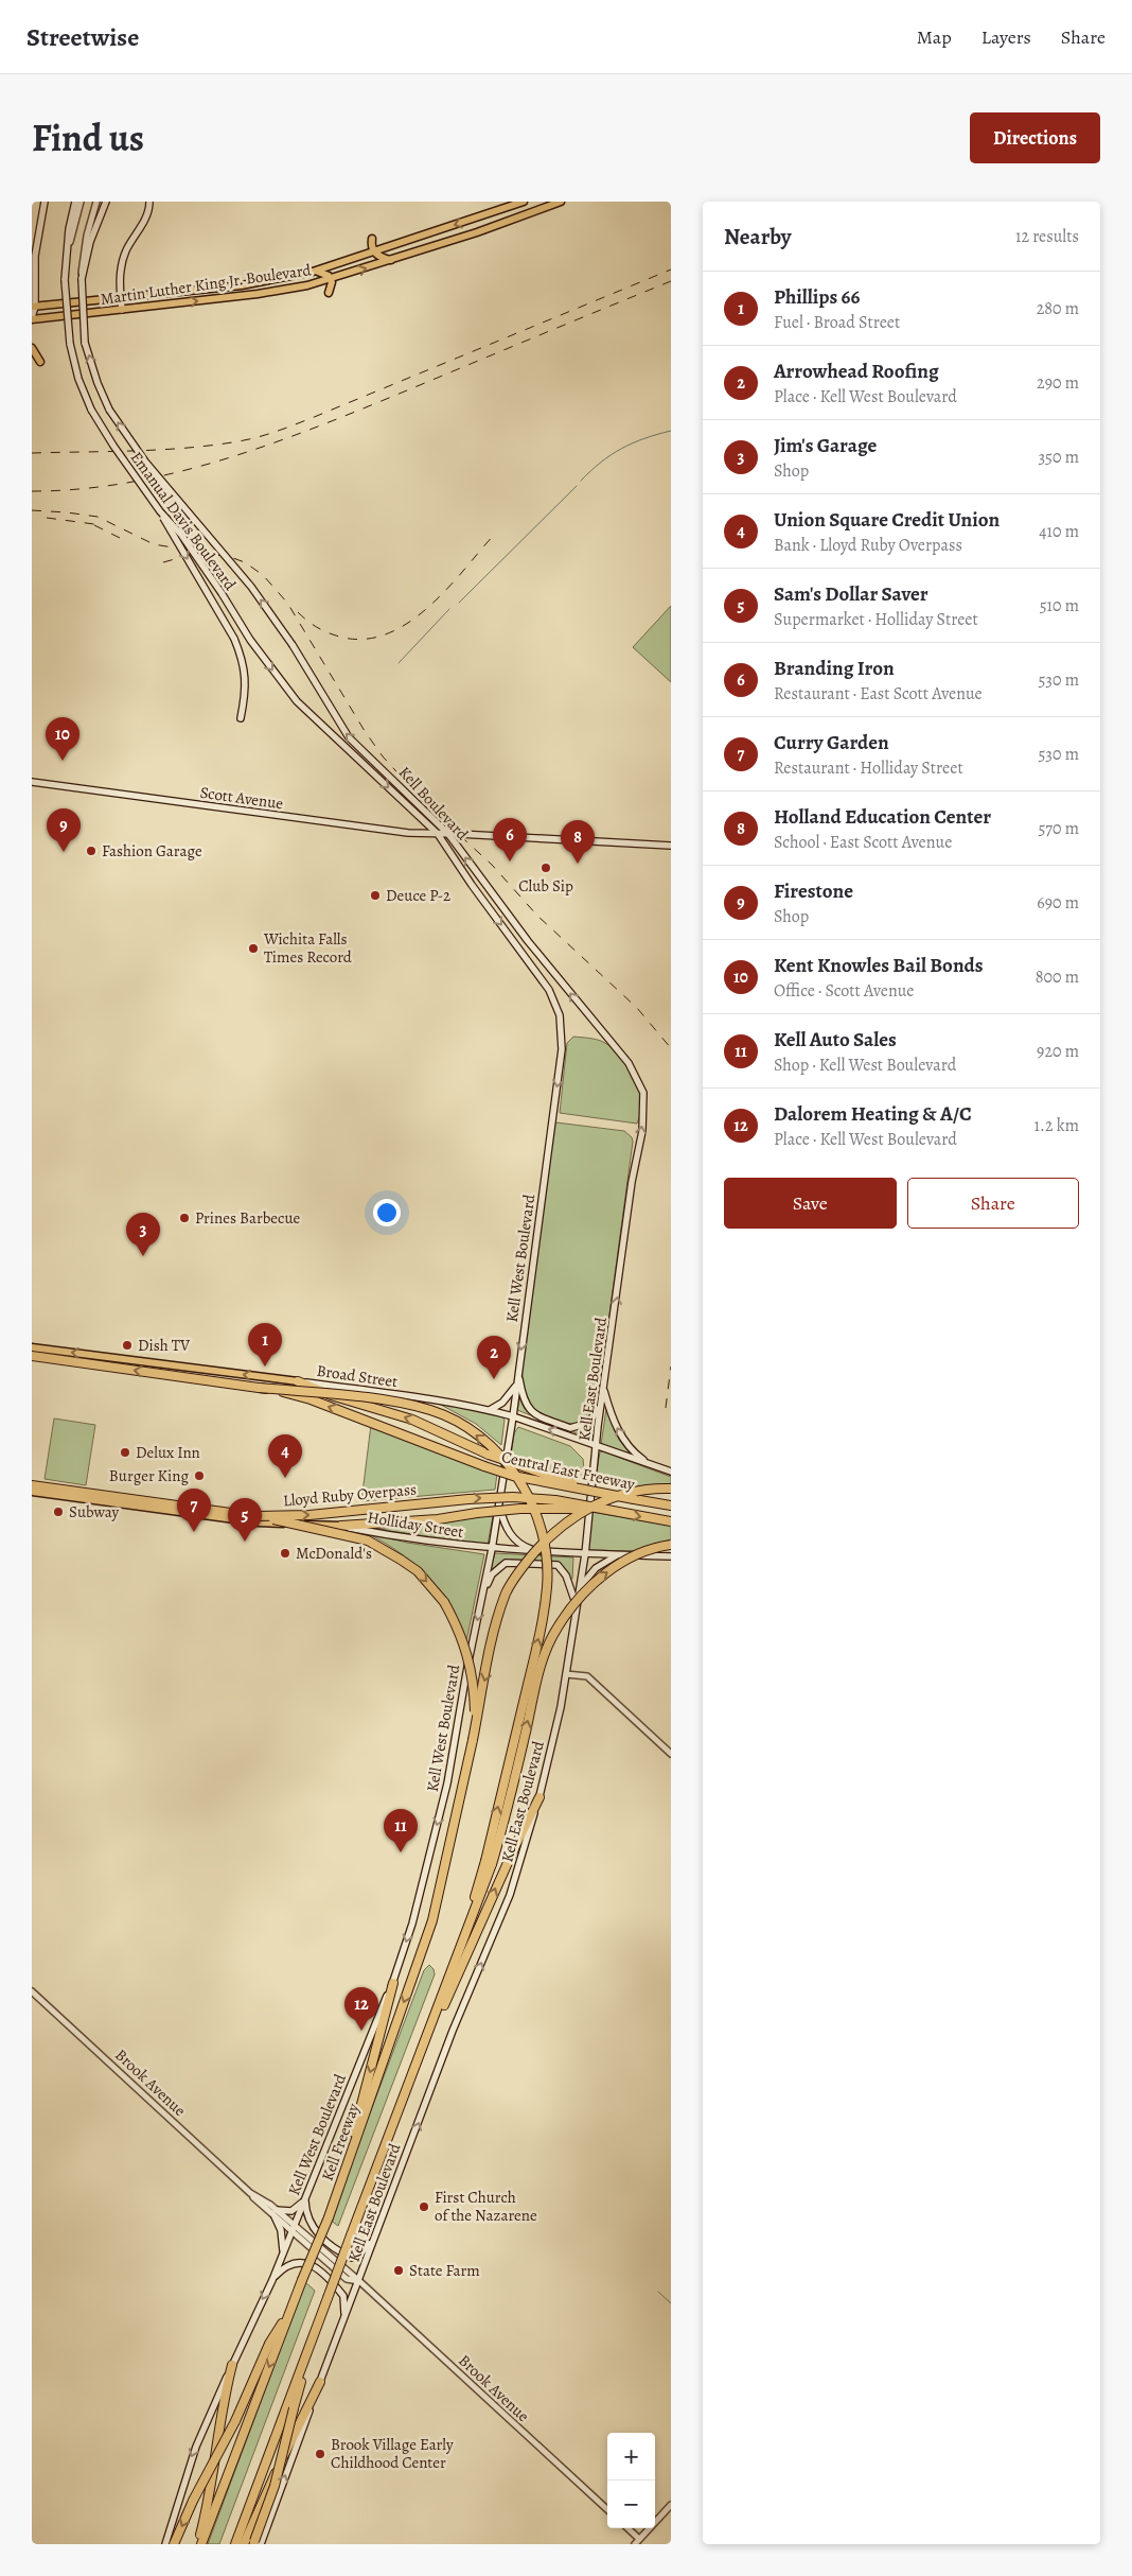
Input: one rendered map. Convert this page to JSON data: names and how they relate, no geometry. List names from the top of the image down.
{
  "streets": {
    "highway": ["Central East Freeway", "Lloyd Ruby Overpass", "Kell Freeway"],
    "main road": [
      "Martin Luther King Jr. Boulevard",
      "Emanual Davis Boulevard",
      "Scott Avenue",
      "Kell Boulevard",
      "Kell West Boulevard",
      "Broad Street",
      "Kell East Boulevard",
      "Holliday Street"
    ],
    "street": ["Brook Avenue"]
  },
  "crossings": [
    ["Emanual Davis Boulevard", "Kell Boulevard"],
    ["Scott Avenue", "Kell Boulevard"],
    ["Kell Boulevard", "Kell West Boulevard"],
    ["Kell Boulevard", "Kell East Boulevard"],
    ["Kell West Boulevard", "Broad Street"],
    ["Kell West Boulevard", "Holliday Street"],
    ["Kell West Boulevard", "Brook Avenue"],
    ["Broad Street", "Kell East Boulevard"],
    ["Kell East Boulevard", "Holliday Street"],
    ["Kell East Boulevard", "Brook Avenue"],
    ["Central East Freeway", "Lloyd Ruby Overpass"]
  ],
  "one_way": ["Kell West Boulevard", "Broad Street", "Kell East Boulevard"],
  "places": [
    "Fashion Garage",
    "Club Sip",
    "Deuce P-2",
    "Wichita Falls Times Record",
    "Prines Barbecue",
    "Dish TV",
    "Delux Inn",
    "Burger King",
    "Subway",
    "McDonald's",
    "First Church of the Nazarene",
    "State Farm",
    "Brook Village Early Childhood Center"
  ],
  "page": {
    "header": "Streetwise",
    "nav": ["Map", "Layers", "Share"],
    "title": "Find us",
    "buttons": [
      "Directions",
      ["Save", "Share"]
    ],
    "heading": ["Nearby", "12 results"],
    "list": [
      {
        "mark": "1",
        "name": "Phillips 66",
        "note": "Fuel · Broad Street",
        "value": "280 m"
      },
      {
        "mark": "2",
        "name": "Arrowhead Roofing",
        "note": "Place · Kell West Boulevard",
        "value": "290 m"
      },
      {
        "mark": "3",
        "name": "Jim's Garage",
        "note": "Shop",
        "value": "350 m"
      },
      {
        "mark": "4",
        "name": "Union Square Credit Union",
        "note": "Bank · Lloyd Ruby Overpass",
        "value": "410 m"
      },
      {
        "mark": "5",
        "name": "Sam's Dollar Saver",
        "note": "Supermarket · Holliday Street",
        "value": "510 m"
      },
      {
        "mark": "6",
        "name": "Branding Iron",
        "note": "Restaurant · East Scott Avenue",
        "value": "530 m"
      },
      {
        "mark": "7",
        "name": "Curry Garden",
        "note": "Restaurant · Holliday Street",
        "value": "530 m"
      },
      {
        "mark": "8",
        "name": "Holland Education Center",
        "note": "School · East Scott Avenue",
        "value": "570 m"
      },
      {
        "mark": "9",
        "name": "Firestone",
        "note": "Shop",
        "value": "690 m"
      },
      {
        "mark": "10",
        "name": "Kent Knowles Bail Bonds",
        "note": "Office · Scott Avenue",
        "value": "800 m"
      },
      {
        "mark": "11",
        "name": "Kell Auto Sales",
        "note": "Shop · Kell West Boulevard",
        "value": "920 m"
      },
      {
        "mark": "12",
        "name": "Dalorem Heating & A/C",
        "note": "Place · Kell West Boulevard",
        "value": "1.2 km"
      }
    ],
    "pins": [
      "10",
      "9",
      "6",
      "8",
      "3",
      "1",
      "2",
      "4",
      "7",
      "5",
      "11",
      "12"
    ],
    "map_buttons": ["+", "−"]
  }
}
